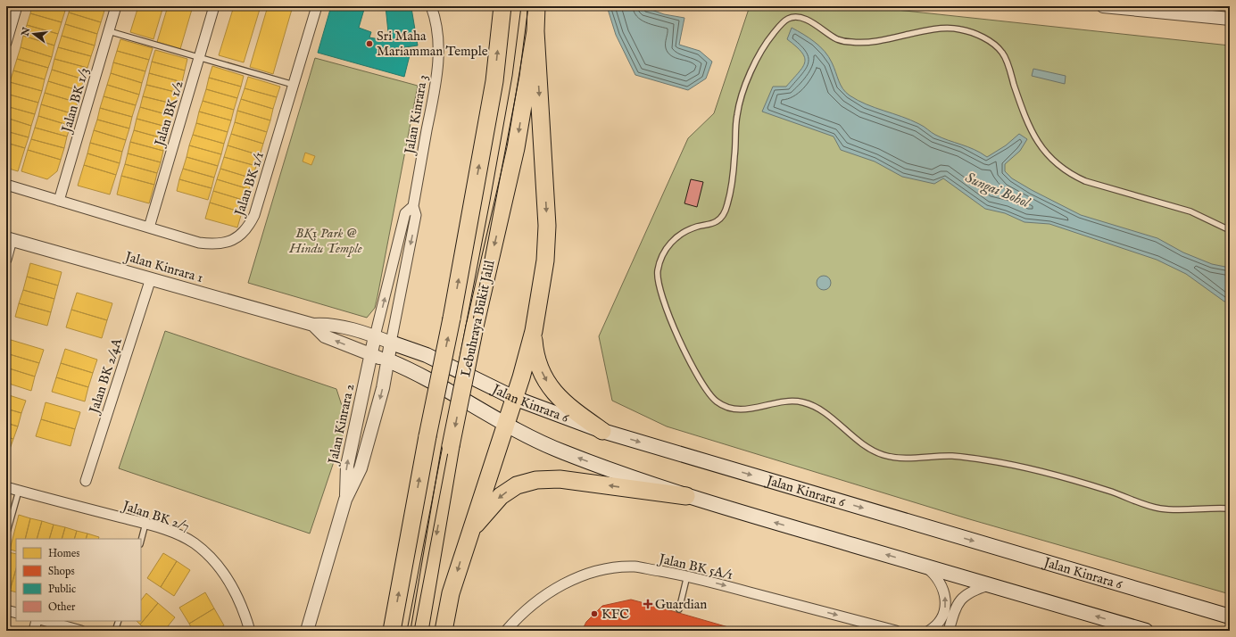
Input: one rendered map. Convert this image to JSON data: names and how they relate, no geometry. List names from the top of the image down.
{
  "streets": {
    "highway": ["Lebuhraya Bukit Jalil"],
    "main road": ["Jalan Kinrara 6"],
    "street": [
      "Jalan BK 1/3",
      "Jalan BK 1/2",
      "Jalan Kinrara 3",
      "Jalan BK 1/1",
      "Jalan Kinrara 1",
      "Jalan BK 2/4A",
      "Jalan Kinrara 2",
      "Jalan BK 2/7",
      "Jalan BK 5A/1"
    ]
  },
  "crossings": [
    ["Jalan BK 1/3", "Jalan BK 1/1"],
    ["Jalan BK 1/2", "Jalan BK 1/1"],
    ["Jalan Kinrara 3", "Jalan Kinrara 1"],
    ["Jalan Kinrara 3", "Jalan Kinrara 6"],
    ["Jalan Kinrara 3", "Jalan Kinrara 2"],
    ["Jalan Kinrara 1", "Jalan BK 2/4A"],
    ["Jalan Kinrara 1", "Jalan Kinrara 6"],
    ["Jalan Kinrara 1", "Jalan Kinrara 2"],
    ["Jalan Kinrara 6", "Jalan Kinrara 2"]
  ],
  "one_way": ["Jalan BK 5A/1"],
  "water": ["Sungai Bohol"],
  "parks": ["BK1 Park @ Hindu Temple"],
  "places": {
    "other": ["Sri Maha Mariamman Temple", "KFC"],
    "health": ["Guardian"]
  },
  "legend": [
    "Homes",
    "Shops",
    "Public",
    "Other"
  ],
  "north": "left"
}
